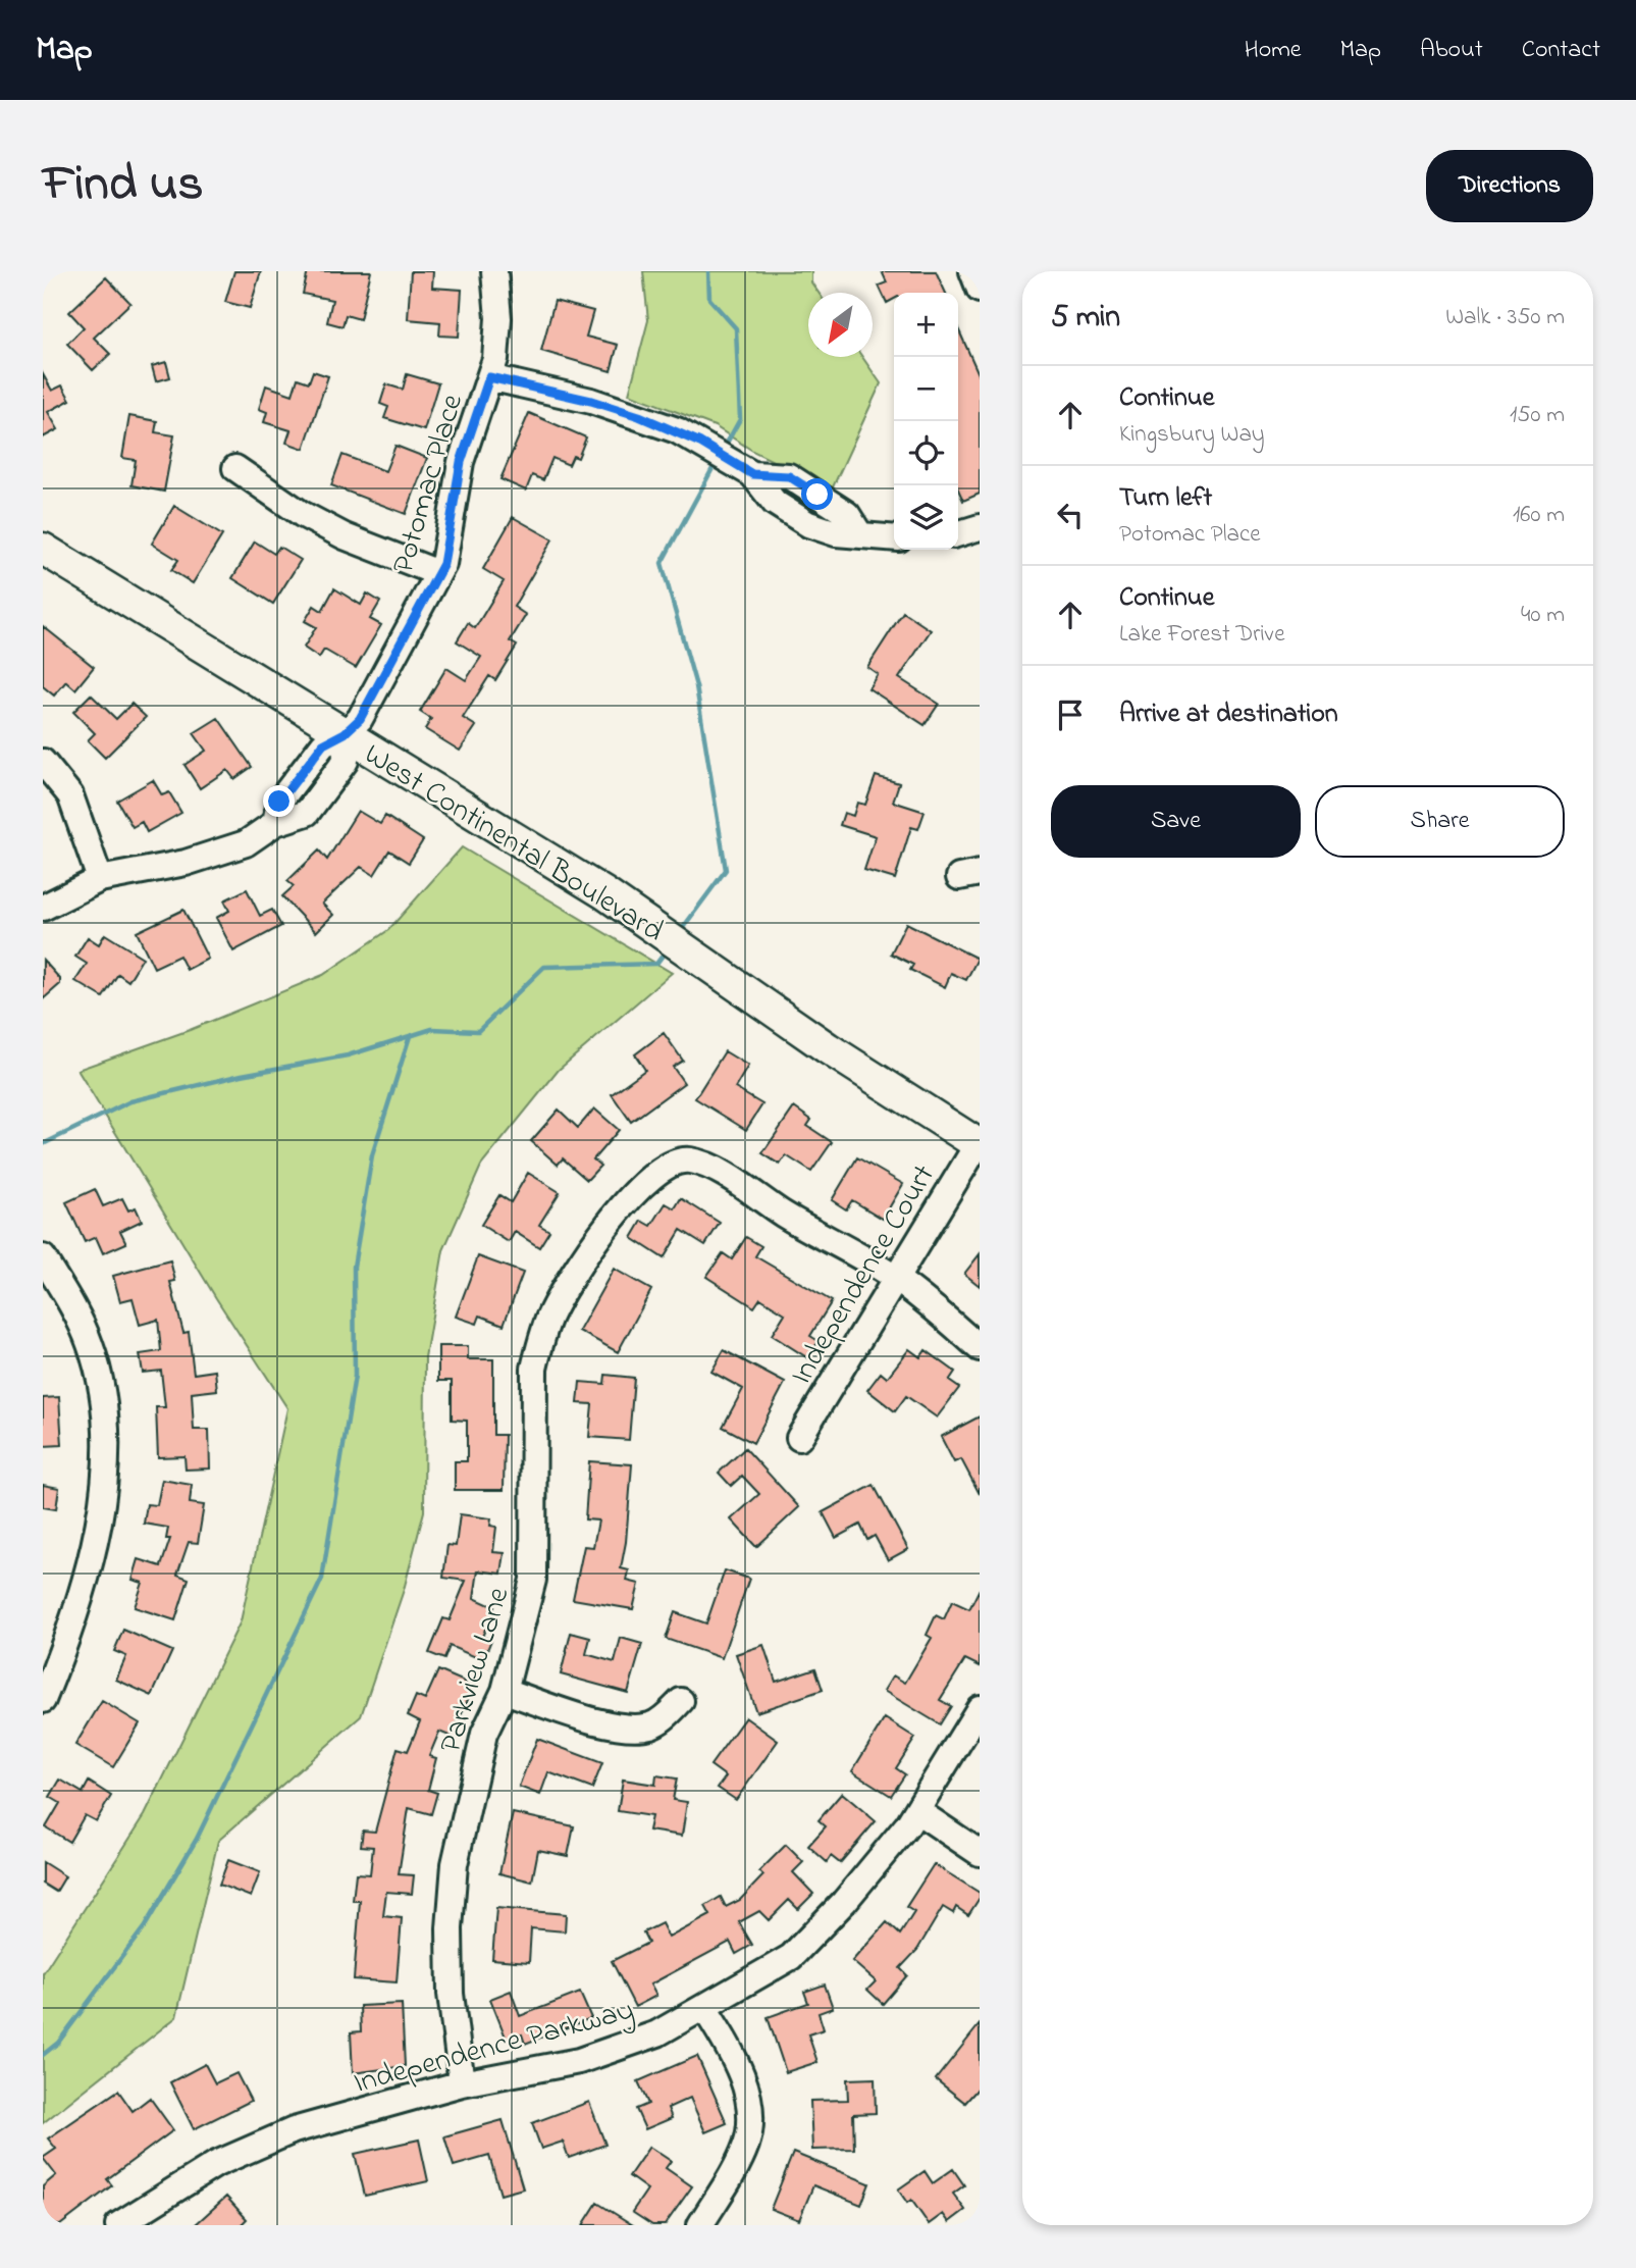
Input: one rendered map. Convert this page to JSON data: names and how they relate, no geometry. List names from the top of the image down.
{
  "streets": {
    "main road": ["West Continental Boulevard"],
    "street": [
      "Potomac Place",
      "Independence Court",
      "Parkview Lane",
      "Independence Parkway"
    ]
  },
  "crossings": [
    ["Potomac Place", "West Continental Boulevard"],
    ["West Continental Boulevard", "Independence Court"],
    ["Independence Court", "Parkview Lane"],
    ["Parkview Lane", "Independence Parkway"]
  ],
  "north": "bottom left",
  "page": {
    "header": "Map",
    "nav": [
      "Home",
      "Map",
      "About",
      "Contact"
    ],
    "title": "Find us",
    "buttons": [
      "Directions",
      ["Save", "Share"]
    ],
    "heading": ["5 min", "Walk · 350 m"],
    "map_buttons": ["+", "−"],
    "list": [
      ["Continue", "Kingsbury Way", "150 m"],
      ["Turn left", "Potomac Place", "160 m"],
      ["Continue", "Lake Forest Drive", "40 m"],
      "Arrive at destination"
    ]
  }
}
